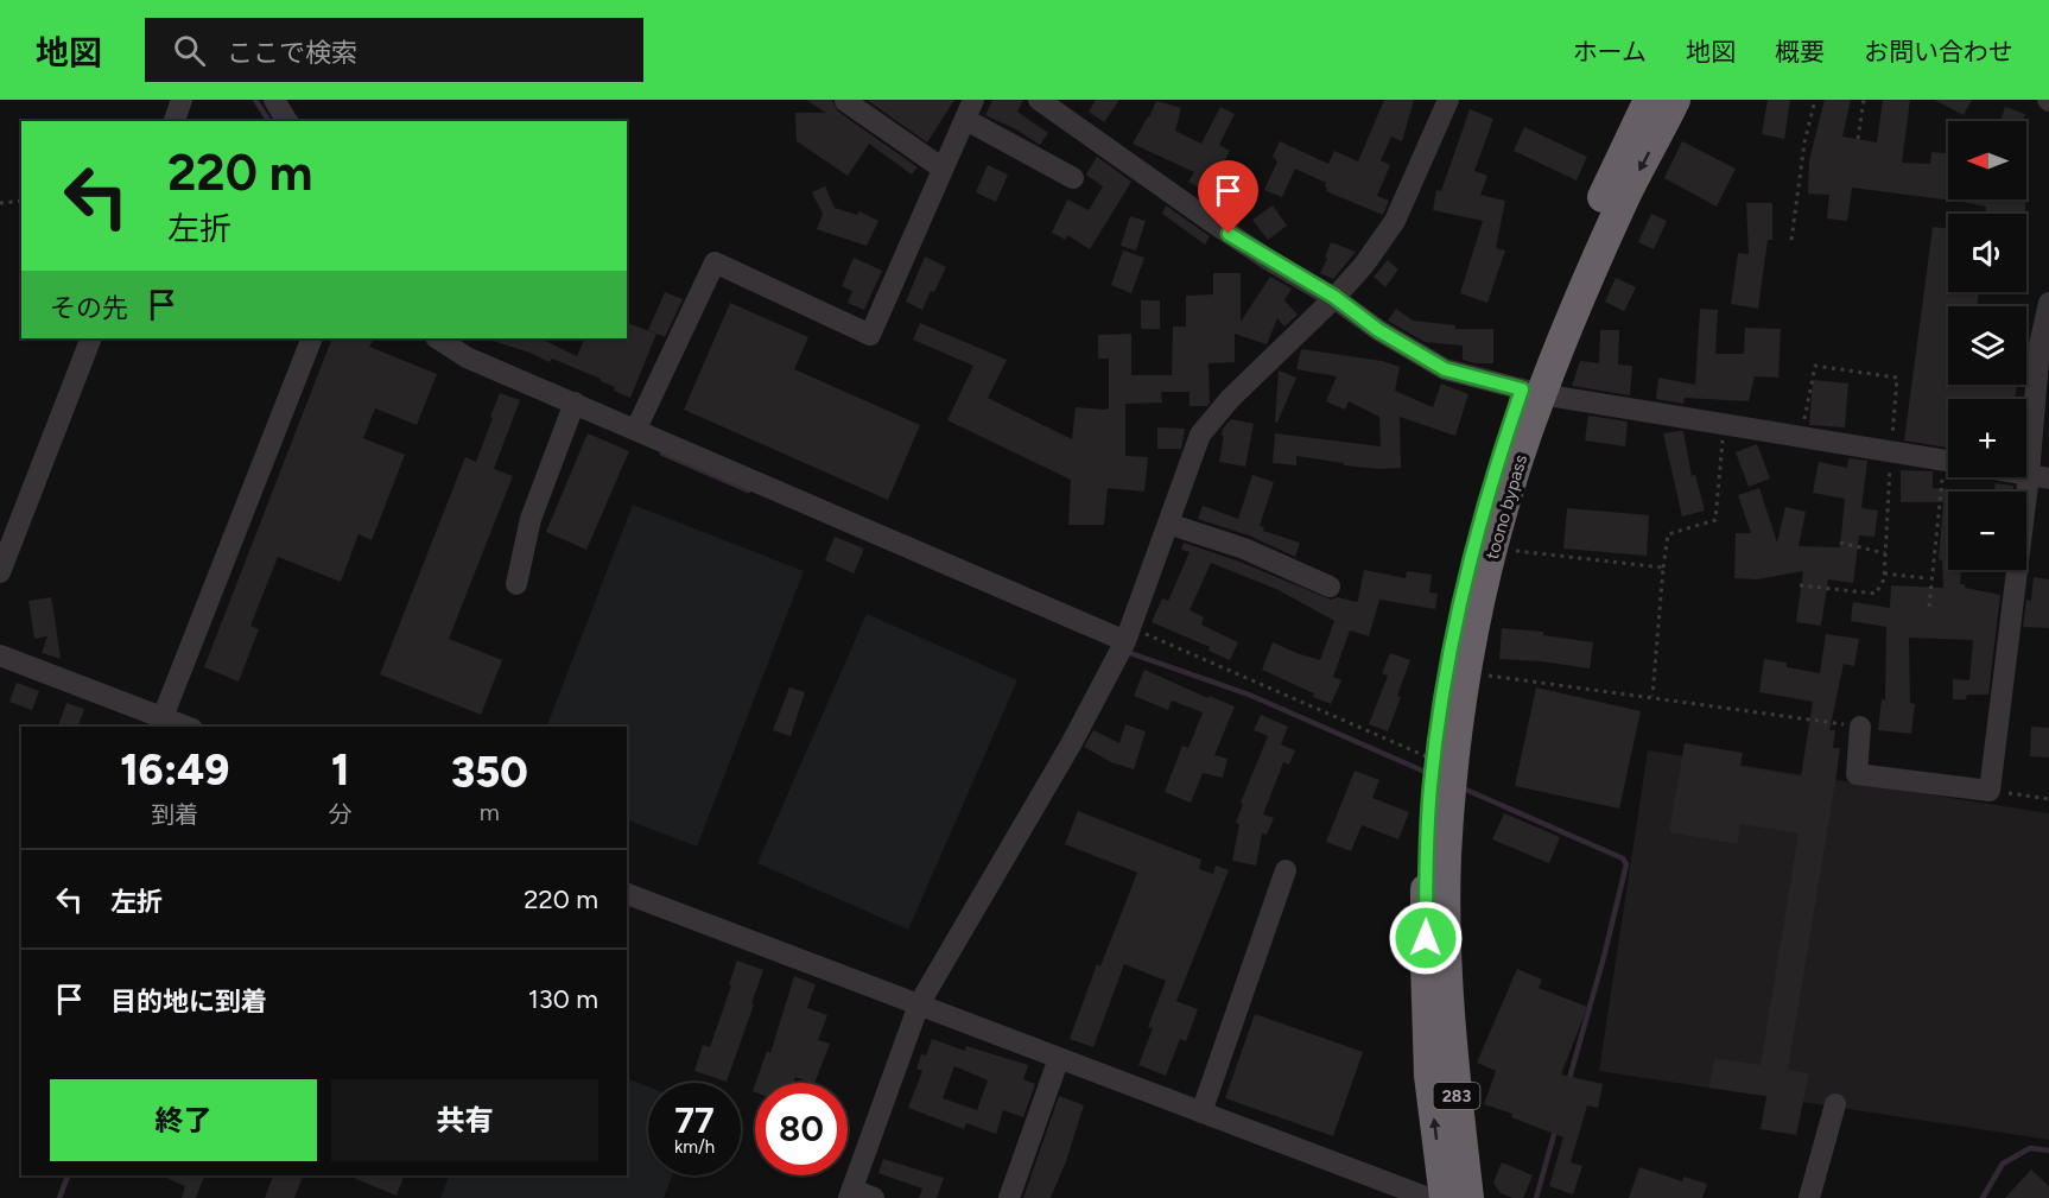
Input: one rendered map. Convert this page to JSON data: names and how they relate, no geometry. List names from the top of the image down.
{
  "streets": {
    "highway": ["toono bypass", "283"]
  },
  "north": "left",
  "page": {
    "header": "地図",
    "search": "ここで検索",
    "nav": [
      "ホーム",
      "地図",
      "概要",
      "お問い合わせ"
    ],
    "map_buttons": ["+", "−"],
    "turn": ["220 m", "左折"],
    "then": "その先",
    "eta": [
      "16:49",
      "到着",
      "1",
      "分",
      "350",
      "m"
    ],
    "list": [
      {
        "name": "左折",
        "value": "220 m"
      },
      {
        "name": "目的地に到着",
        "value": "130 m"
      }
    ],
    "buttons": ["終了", "共有"],
    "speed": "77 km/h",
    "limit": "80"
  }
}
